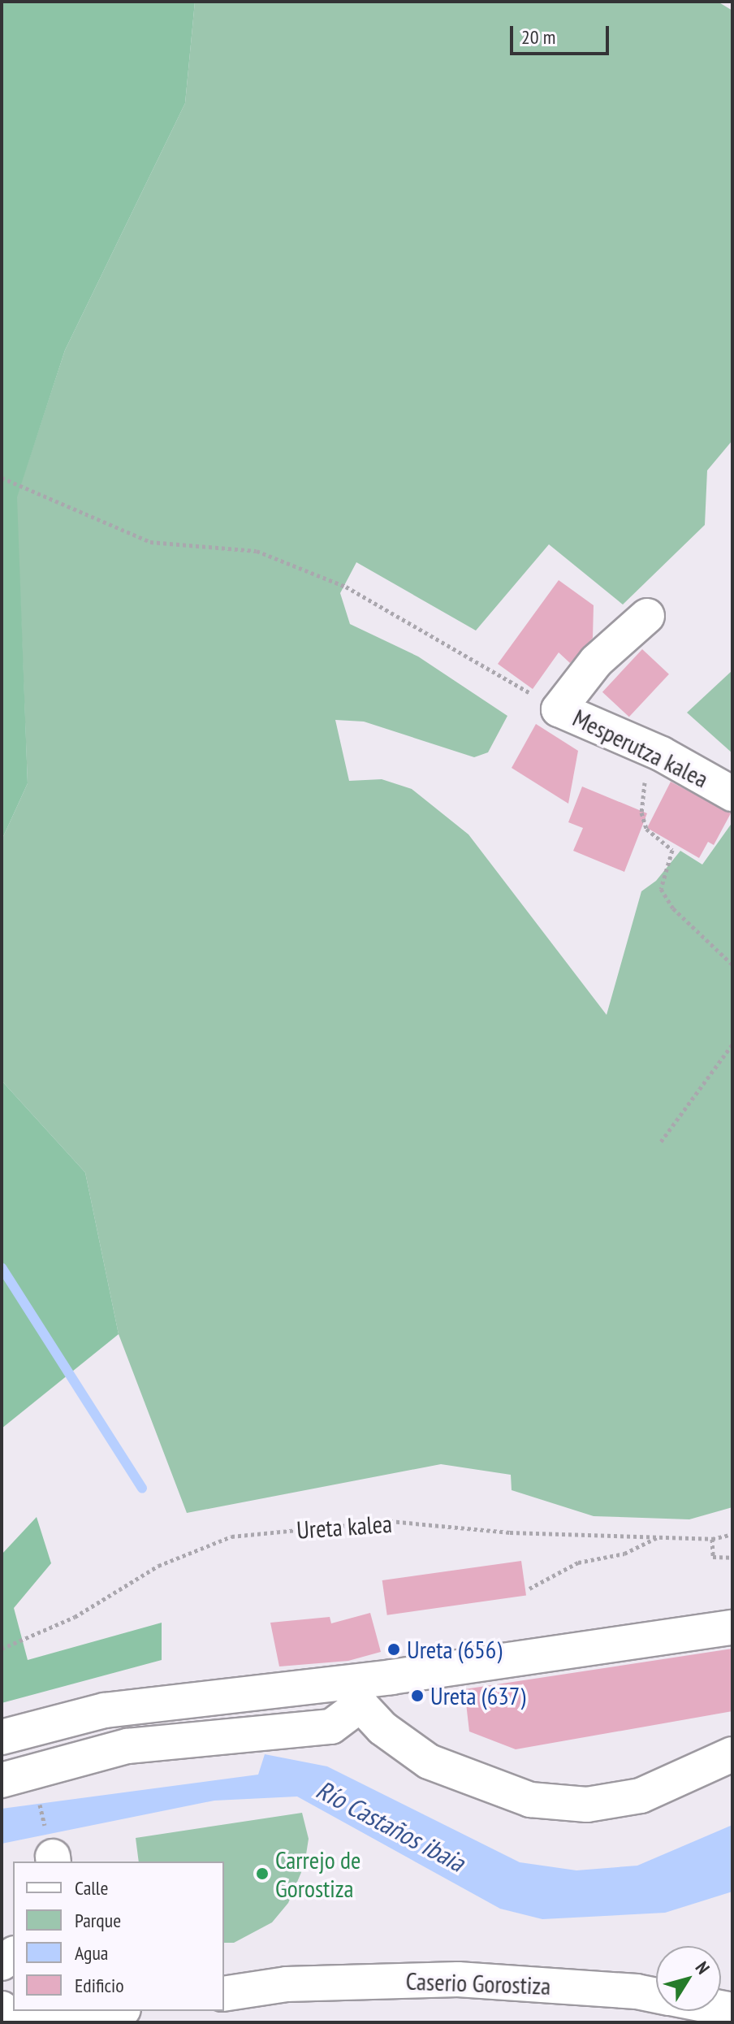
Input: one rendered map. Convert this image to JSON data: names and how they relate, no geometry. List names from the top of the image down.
{
  "streets": {
    "street": ["Mesperutza kalea", "Caserio Gorostiza"],
    "path": ["Ureta kalea"]
  },
  "water": ["Río Castaños ibaia"],
  "places": ["Ureta (656)", "Ureta (637)", "Carrejo de Gorostiza"],
  "legend": [
    "Calle",
    "Parque",
    "Agua",
    "Edificio"
  ],
  "scale_bar": "20 m",
  "north": "top right"
}
